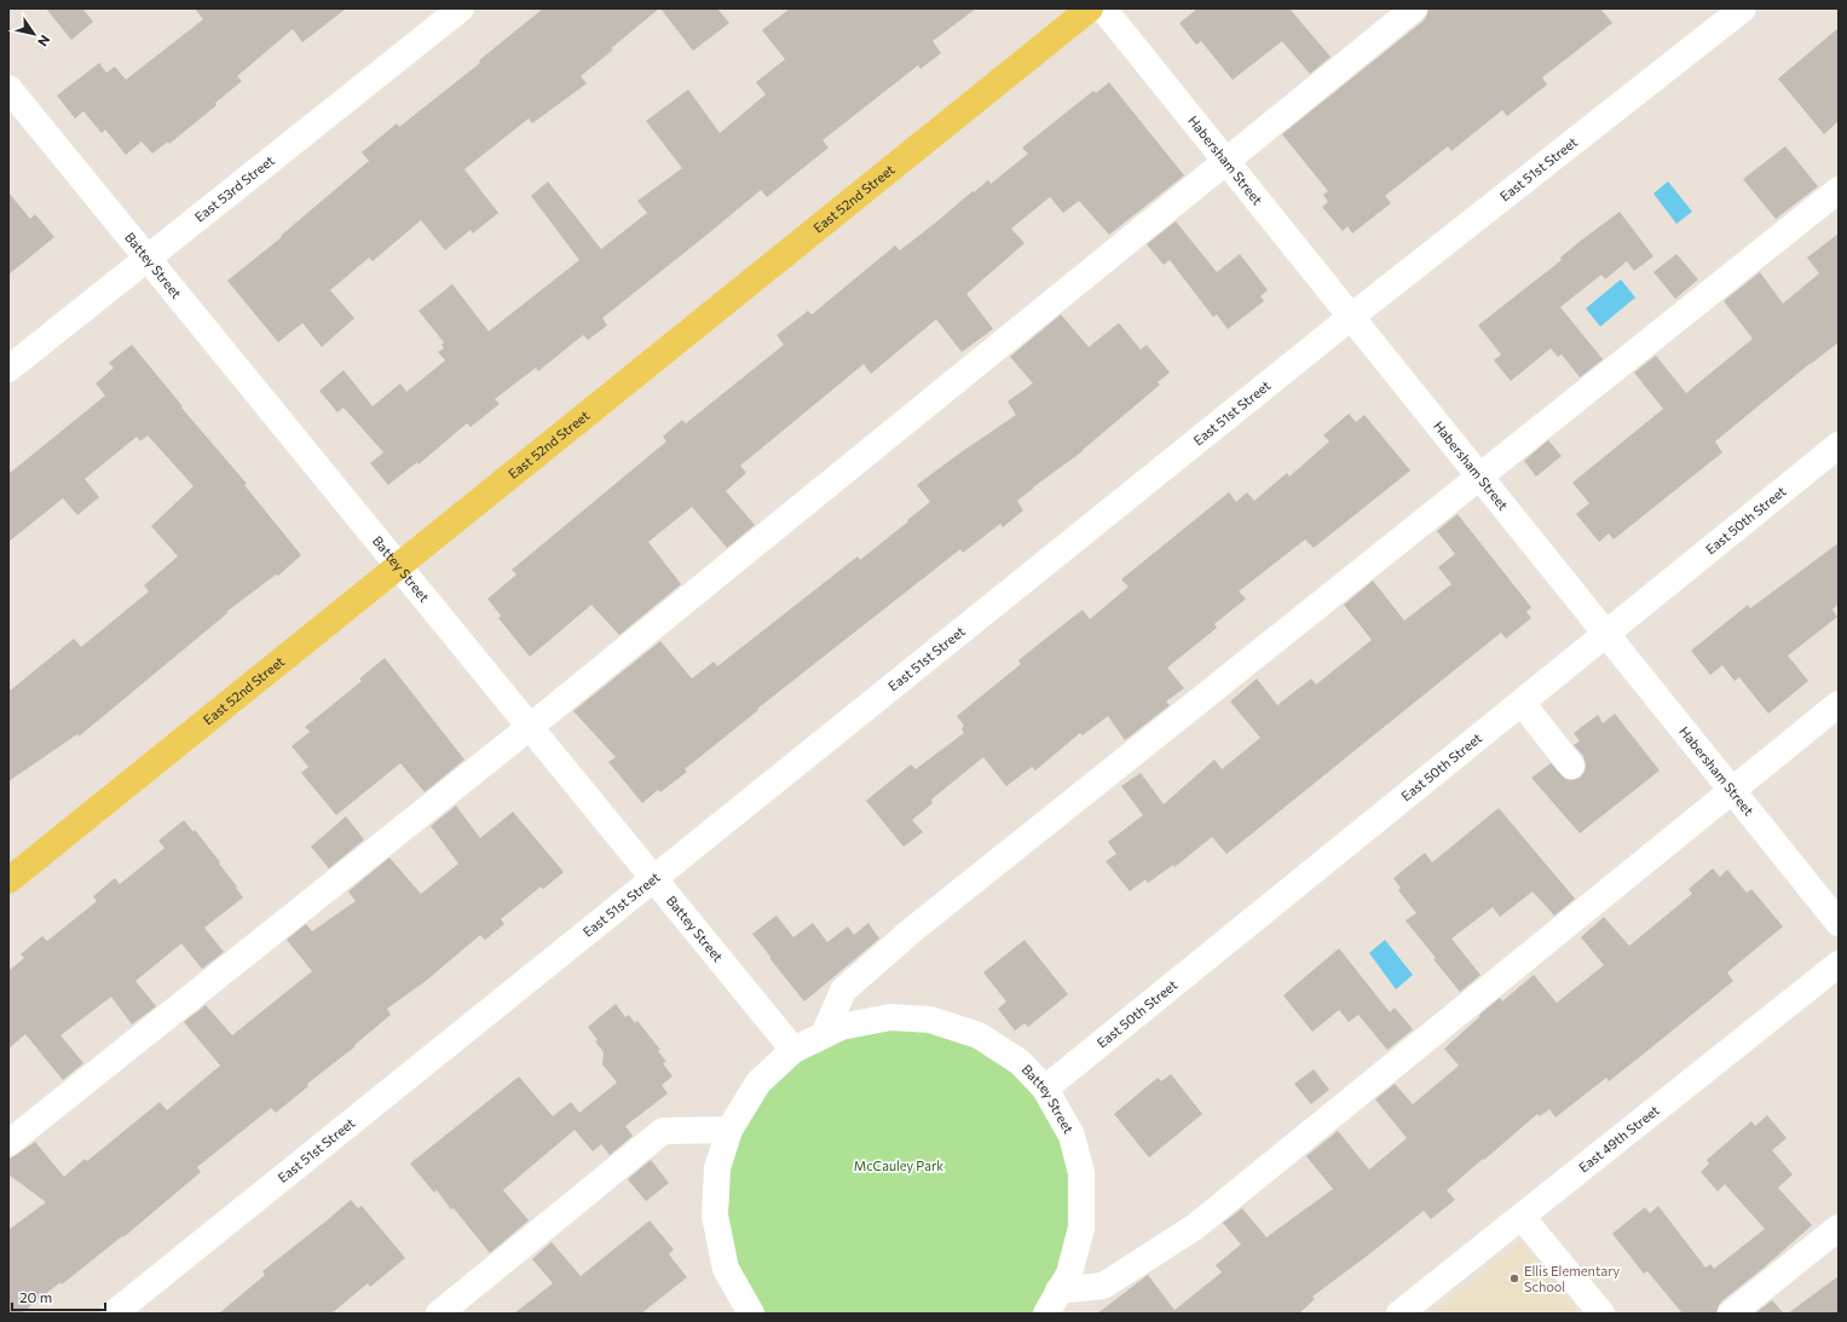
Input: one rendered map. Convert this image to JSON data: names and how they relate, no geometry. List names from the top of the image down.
{
  "streets": {
    "main road": ["East 52nd Street"],
    "street": [
      "Habersham Street",
      "East 51st Street",
      "East 53rd Street",
      "Battey Street",
      "East 50th Street",
      "East 49th Street"
    ]
  },
  "crossings": [
    ["Habersham Street", "East 51st Street"],
    ["Habersham Street", "East 50th Street"],
    ["East 51st Street", "Battey Street"],
    ["East 53rd Street", "Battey Street"],
    ["East 52nd Street", "Battey Street"],
    ["Battey Street", "East 50th Street"]
  ],
  "parks": ["McCauley Park"],
  "places": ["Ellis Elementary School"],
  "scale_bar": "20 m",
  "north": "bottom right"
}
